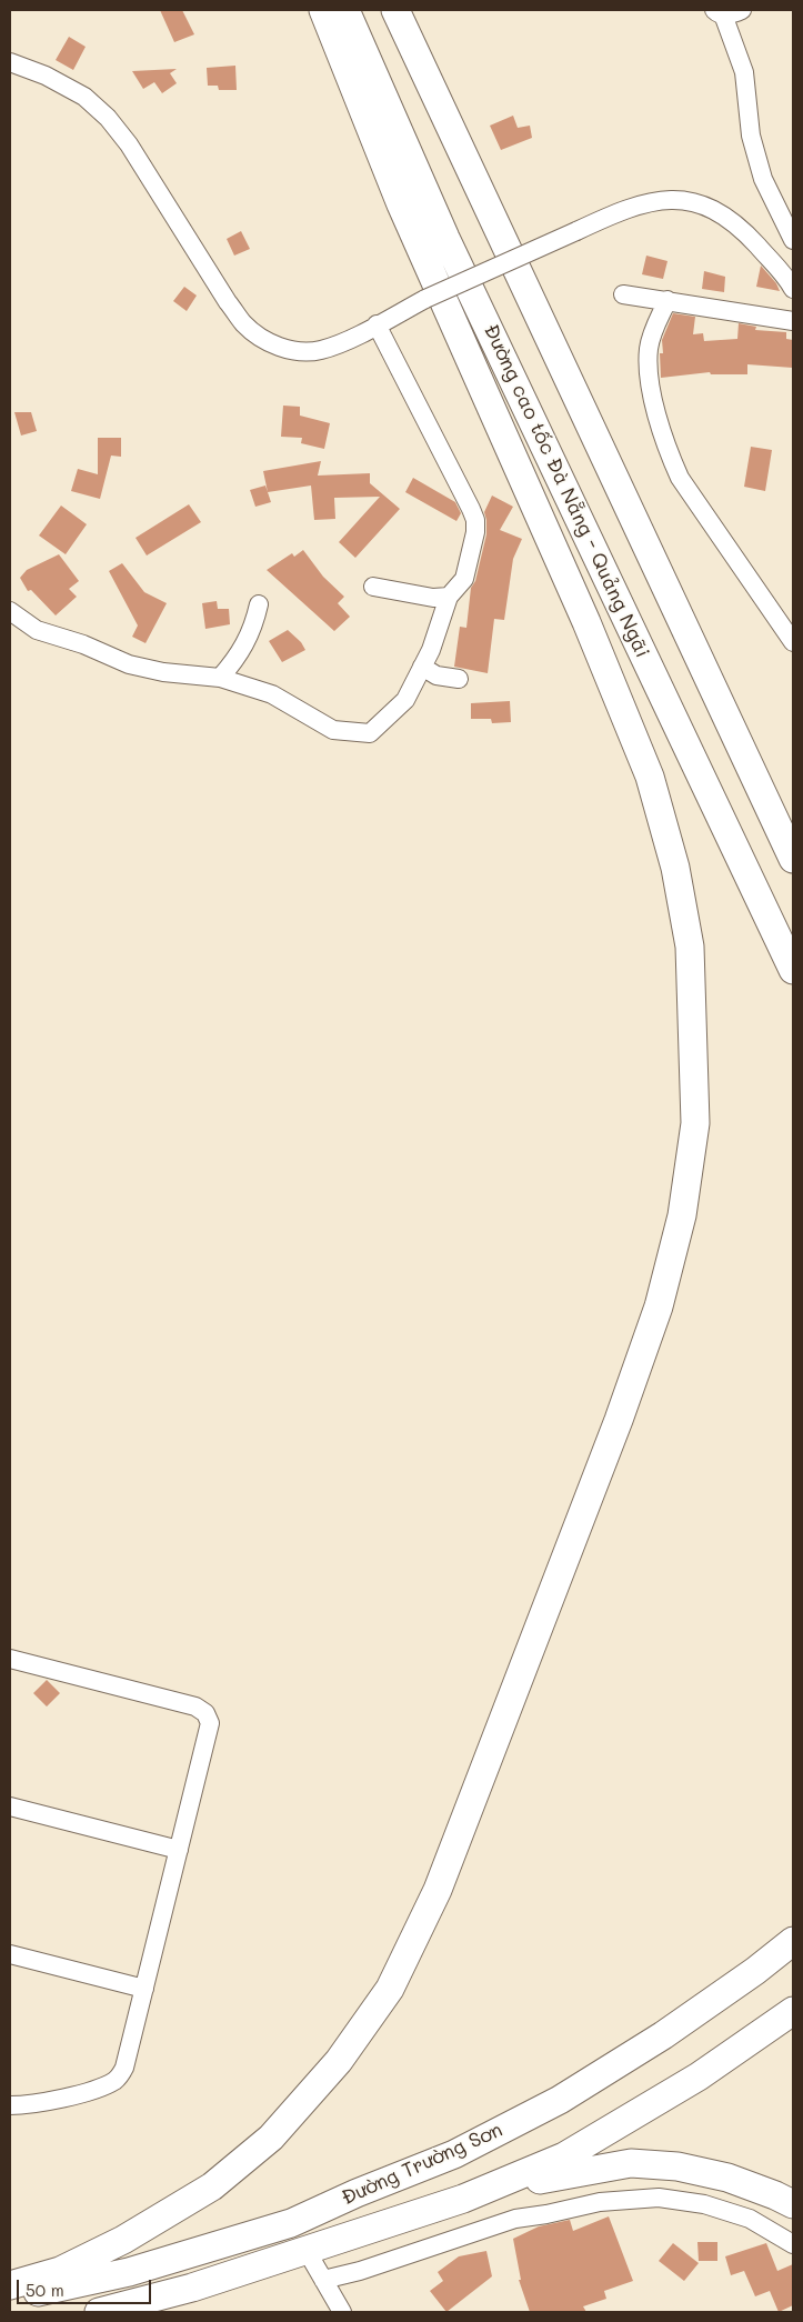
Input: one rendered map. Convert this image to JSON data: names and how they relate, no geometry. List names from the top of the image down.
{
  "streets": {
    "highway": ["Đường cao tốc Đà Nẵng - Quảng Ngãi", "Đường Trường Sơn"]
  },
  "scale_bar": "50 m"
}
